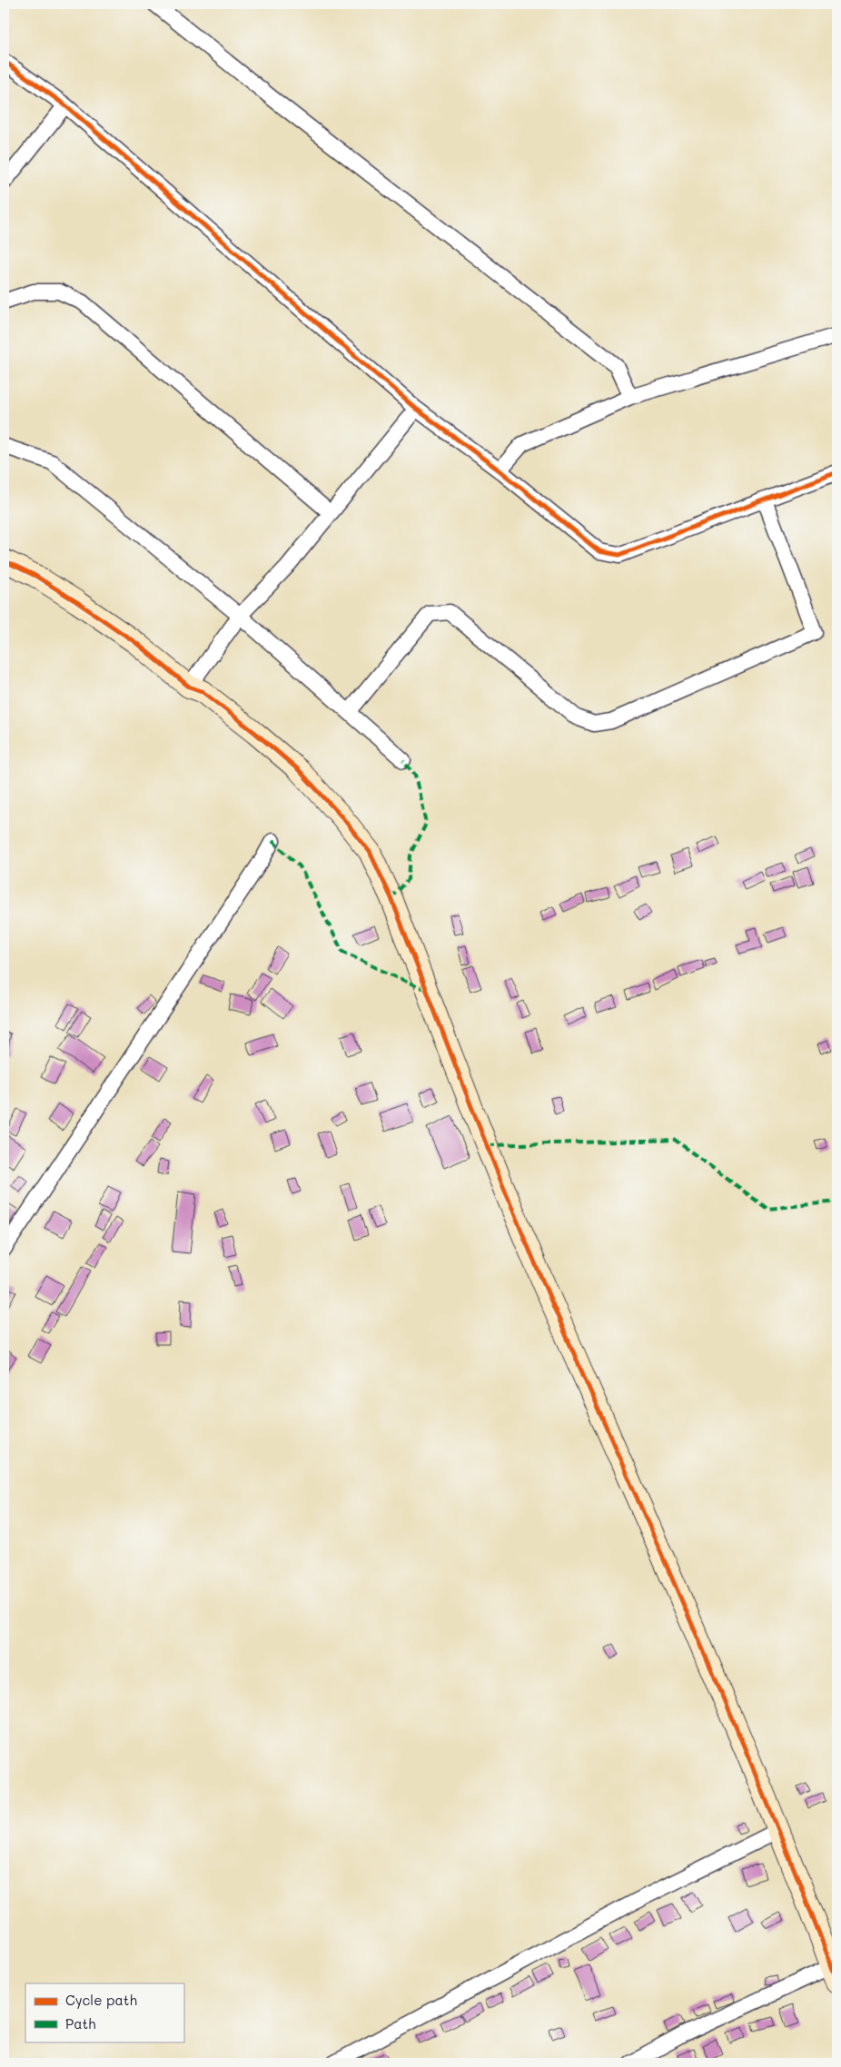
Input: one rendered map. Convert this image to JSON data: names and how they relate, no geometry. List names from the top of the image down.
{
  "legend": ["Cycle path", "Path"]
}
